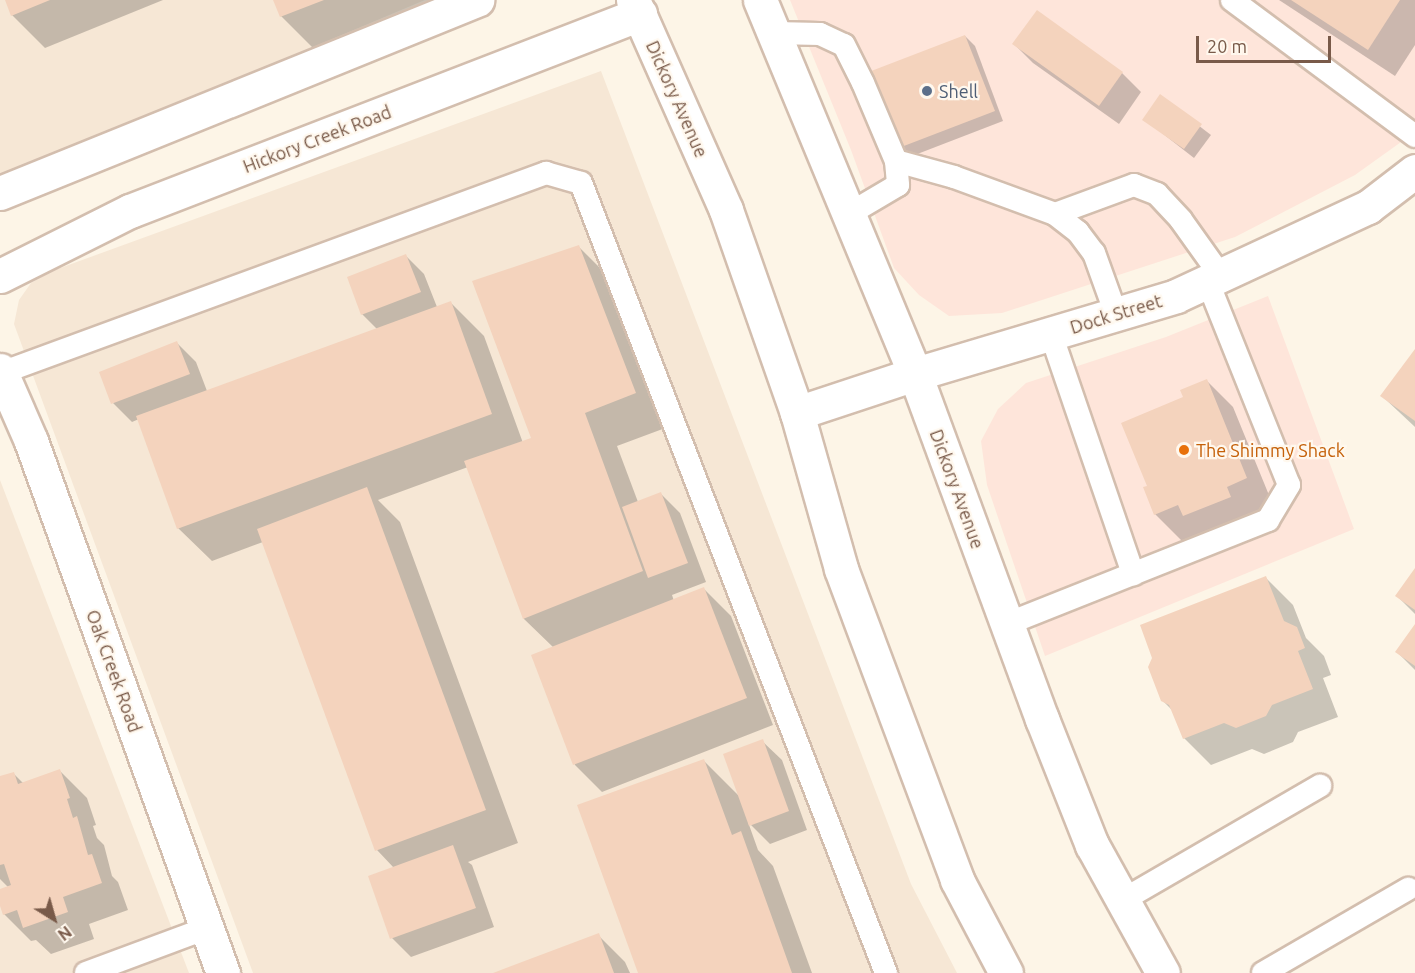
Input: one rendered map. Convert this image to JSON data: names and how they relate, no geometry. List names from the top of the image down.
{
  "streets": {
    "main road": [
      "Dickory Avenue",
      "Hickory Creek Road",
      "Dock Street",
      "Oak Creek Road"
    ]
  },
  "crossings": [
    ["Dickory Avenue", "Hickory Creek Road"],
    ["Dickory Avenue", "Dock Street"]
  ],
  "places": ["Shell", "The Shimmy Shack"],
  "scale_bar": "20 m",
  "north": "bottom right"
}
